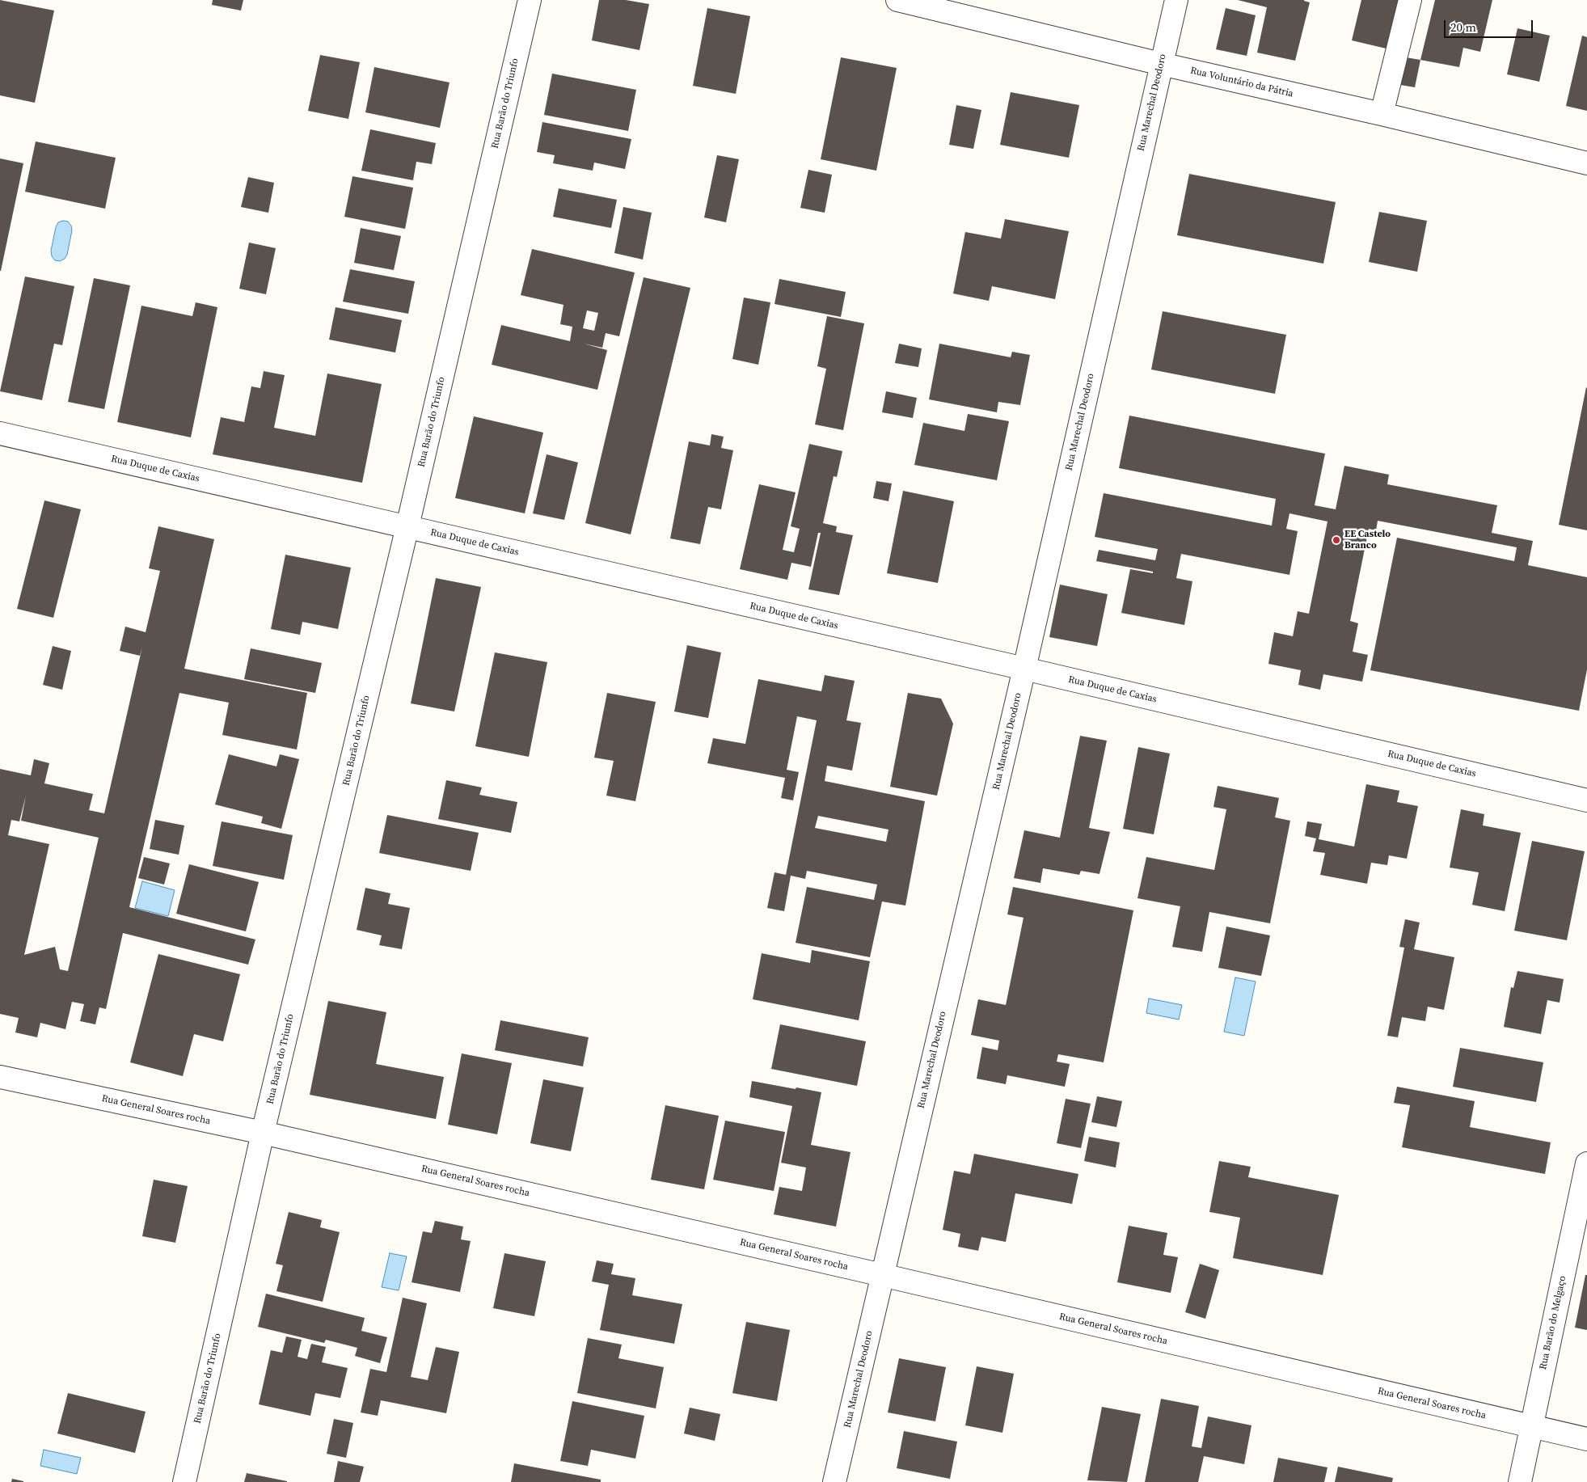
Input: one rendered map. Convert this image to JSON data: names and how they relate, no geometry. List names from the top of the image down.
{
  "streets": {
    "street": [
      "Rua Voluntário da Pátria",
      "Rua Marechal Deodoro",
      "Rua Barão do Triunfo",
      "Rua Duque de Caxias",
      "Rua General Soares rocha",
      "Rua Barão do Melgaço"
    ]
  },
  "crossings": [
    ["Rua Voluntário da Pátria", "Rua Marechal Deodoro"],
    ["Rua Marechal Deodoro", "Rua Duque de Caxias"],
    ["Rua Marechal Deodoro", "Rua General Soares rocha"],
    ["Rua Barão do Triunfo", "Rua Duque de Caxias"],
    ["Rua Barão do Triunfo", "Rua General Soares rocha"],
    ["Rua General Soares rocha", "Rua Barão do Melgaço"]
  ],
  "places": ["EE Castelo Branco"],
  "scale_bar": "20 m"
}
